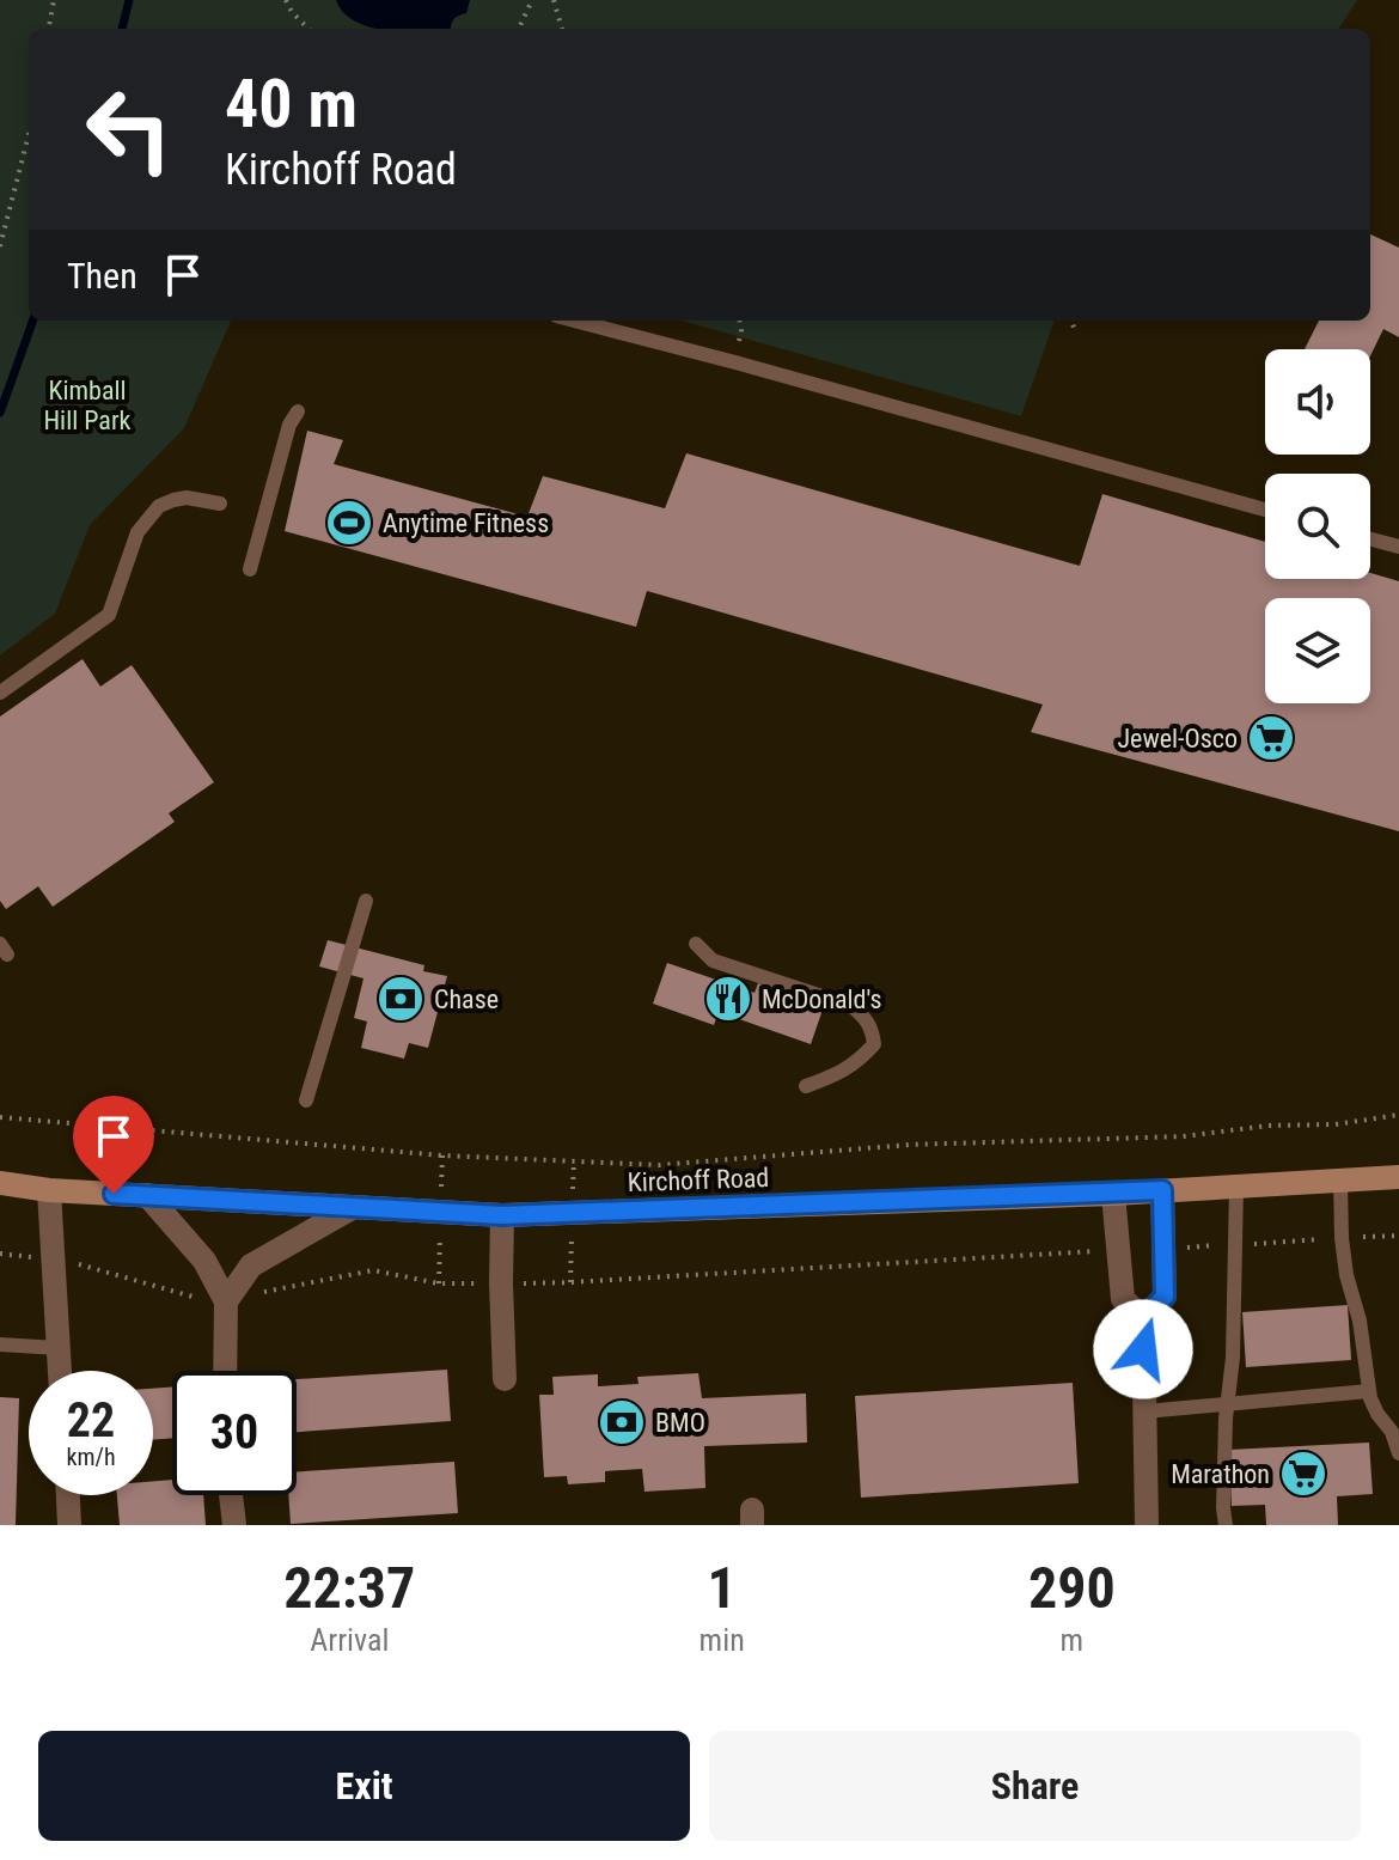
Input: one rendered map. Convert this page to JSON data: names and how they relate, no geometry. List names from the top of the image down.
{
  "streets": {
    "main road": ["Kirchoff Road"]
  },
  "parks": ["Kimball Hill Park"],
  "places": {
    "sports": ["Anytime Fitness"],
    "supermarket": ["Jewel-Osco", "Marathon"],
    "bank": ["Chase", "BMO"],
    "restaurant": ["McDonald's"]
  },
  "page": {
    "turn": ["40 m", "Kirchoff Road"],
    "then": "Then",
    "speed": "22 km/h",
    "limit": "30",
    "eta": [
      "22:37",
      "Arrival",
      "1",
      "min",
      "290",
      "m"
    ],
    "buttons": ["Exit", "Share"]
  }
}
